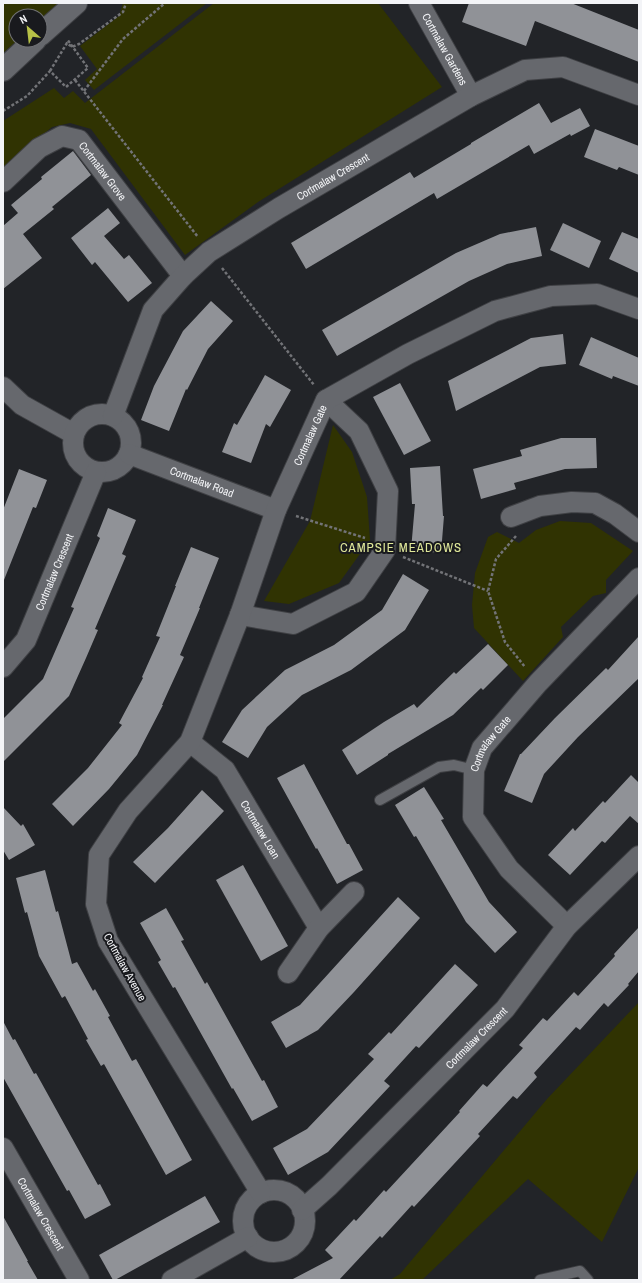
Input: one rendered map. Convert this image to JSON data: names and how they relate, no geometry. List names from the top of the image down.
{
  "streets": {
    "street": [
      "Cortmalaw Gardens",
      "Cortmalaw Grove",
      "Cortmalaw Crescent",
      "Cortmalaw Gate",
      "Cortmalaw Road",
      "Cortmalaw Loan",
      "Cortmalaw Avenue"
    ]
  },
  "crossings": [
    ["Cortmalaw Gardens", "Cortmalaw Crescent"],
    ["Cortmalaw Grove", "Cortmalaw Crescent"],
    ["Cortmalaw Crescent", "Cortmalaw Gate"],
    ["Cortmalaw Crescent", "Cortmalaw Road"],
    ["Cortmalaw Crescent", "Cortmalaw Avenue"],
    ["Cortmalaw Gate", "Cortmalaw Road"],
    ["Cortmalaw Gate", "Cortmalaw Loan"],
    ["Cortmalaw Gate", "Cortmalaw Avenue"],
    ["Cortmalaw Loan", "Cortmalaw Avenue"]
  ],
  "districts": ["CAMPSIE MEADOWS"],
  "north": "top left"
}
